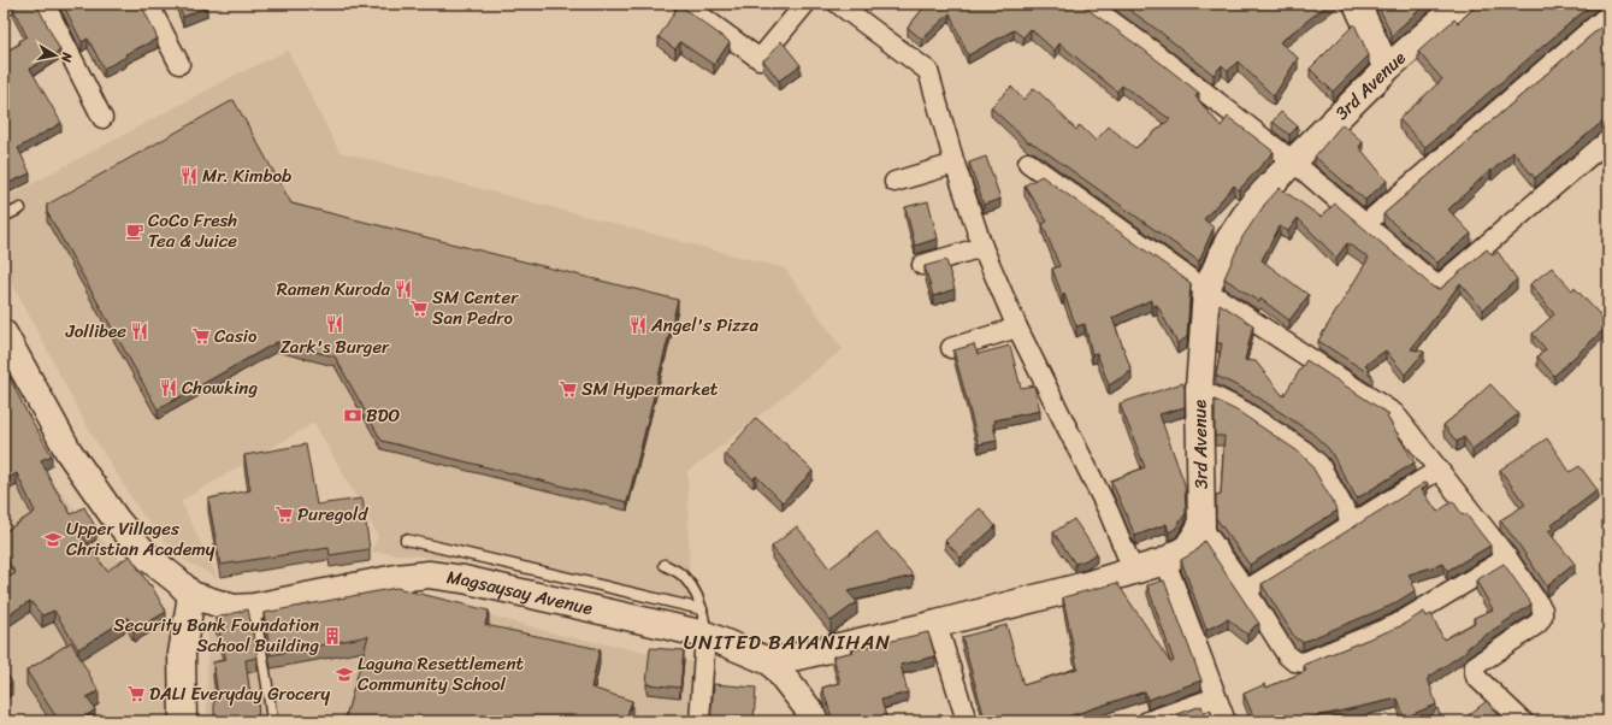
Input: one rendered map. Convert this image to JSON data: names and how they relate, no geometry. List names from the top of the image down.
{
  "streets": {
    "street": ["3rd Avenue", "Magsaysay Avenue"]
  },
  "districts": ["UNITED BAYANIHAN"],
  "places": {
    "restaurant": [
      "Mr. Kimbob",
      "Ramen Kuroda",
      "Zark's Burger",
      "Angel's Pizza",
      "Jollibee",
      "Chowking"
    ],
    "cafe": ["CoCo Fresh Tea & Juice"],
    "supermarket": [
      "SM Center San Pedro",
      "Casio",
      "SM Hypermarket",
      "Puregold",
      "DALI Everyday Grocery"
    ],
    "bank": ["BDO"],
    "school or university": ["Upper Villages Christian Academy", "Laguna Resettlement Community School"],
    "building": ["Security Bank Foundation School Building"]
  },
  "north": "right"
}
